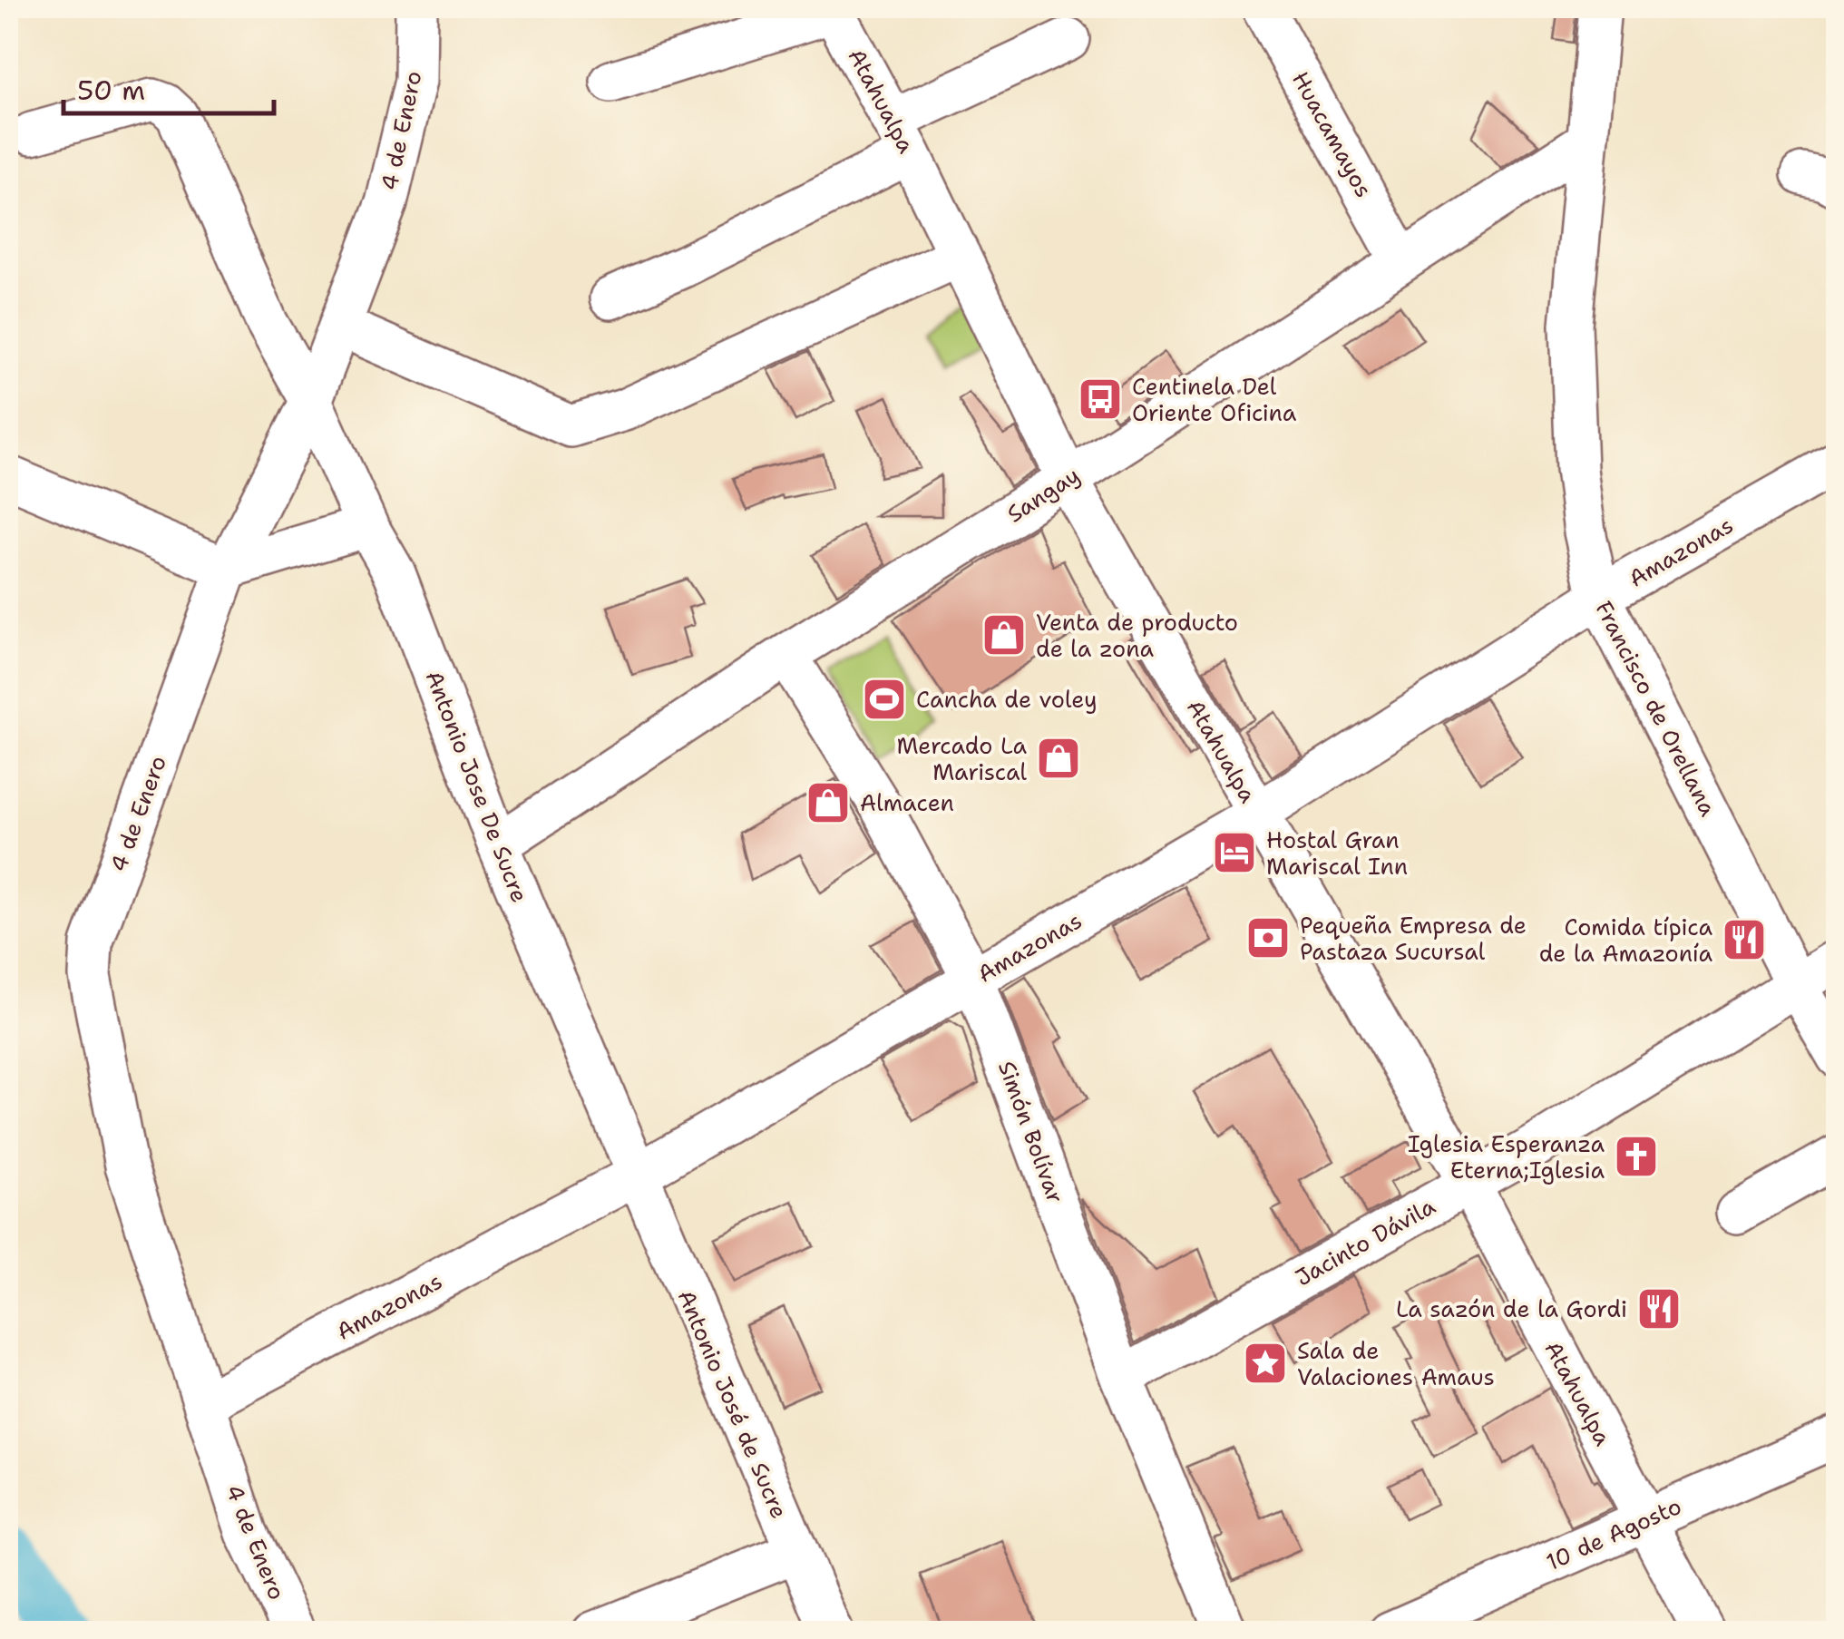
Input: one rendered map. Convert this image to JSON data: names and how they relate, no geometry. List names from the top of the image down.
{
  "streets": {
    "street": [
      "Atahualpa",
      "4 de Enero",
      "Huacamayos",
      "Sangay",
      "Amazonas",
      "Francisco de Orellana",
      "Antonio Jose De Sucre",
      "Simón Bolívar",
      "Jacinto Dávila",
      "Antonio José de Sucre",
      "10 de Agosto"
    ]
  },
  "crossings": [
    ["Atahualpa", "Sangay"],
    ["Atahualpa", "Amazonas"],
    ["Atahualpa", "Jacinto Dávila"],
    ["Atahualpa", "10 de Agosto"],
    ["4 de Enero", "Amazonas"],
    ["4 de Enero", "Antonio Jose De Sucre"],
    ["Huacamayos", "Sangay"],
    ["Sangay", "Francisco de Orellana"],
    ["Sangay", "Antonio Jose De Sucre"],
    ["Sangay", "Simón Bolívar"],
    ["Amazonas", "Francisco de Orellana"],
    ["Amazonas", "Antonio Jose De Sucre"],
    ["Amazonas", "Simón Bolívar"],
    ["Amazonas", "Antonio José de Sucre"],
    ["Francisco de Orellana", "Jacinto Dávila"],
    ["Antonio Jose De Sucre", "Antonio José de Sucre"],
    ["Simón Bolívar", "Jacinto Dávila"]
  ],
  "places": {
    "bus stop": ["Centinela Del Oriente Oficina"],
    "shop": ["Venta de producto de la zona", "Mercado La Mariscal", "Almacen"],
    "sports": ["Cancha de voley"],
    "hotel": ["Hostal Gran Mariscal Inn"],
    "bank": ["Pequeña Empresa de Pastaza Sucursal"],
    "restaurant": ["Comida típica de la Amazonía", "La sazón de la Gordi"],
    "church": ["Iglesia Esperanza Eterna;Iglesia"],
    "place": ["Sala de Valaciones Amaus"]
  },
  "scale_bar": "50 m"
}
